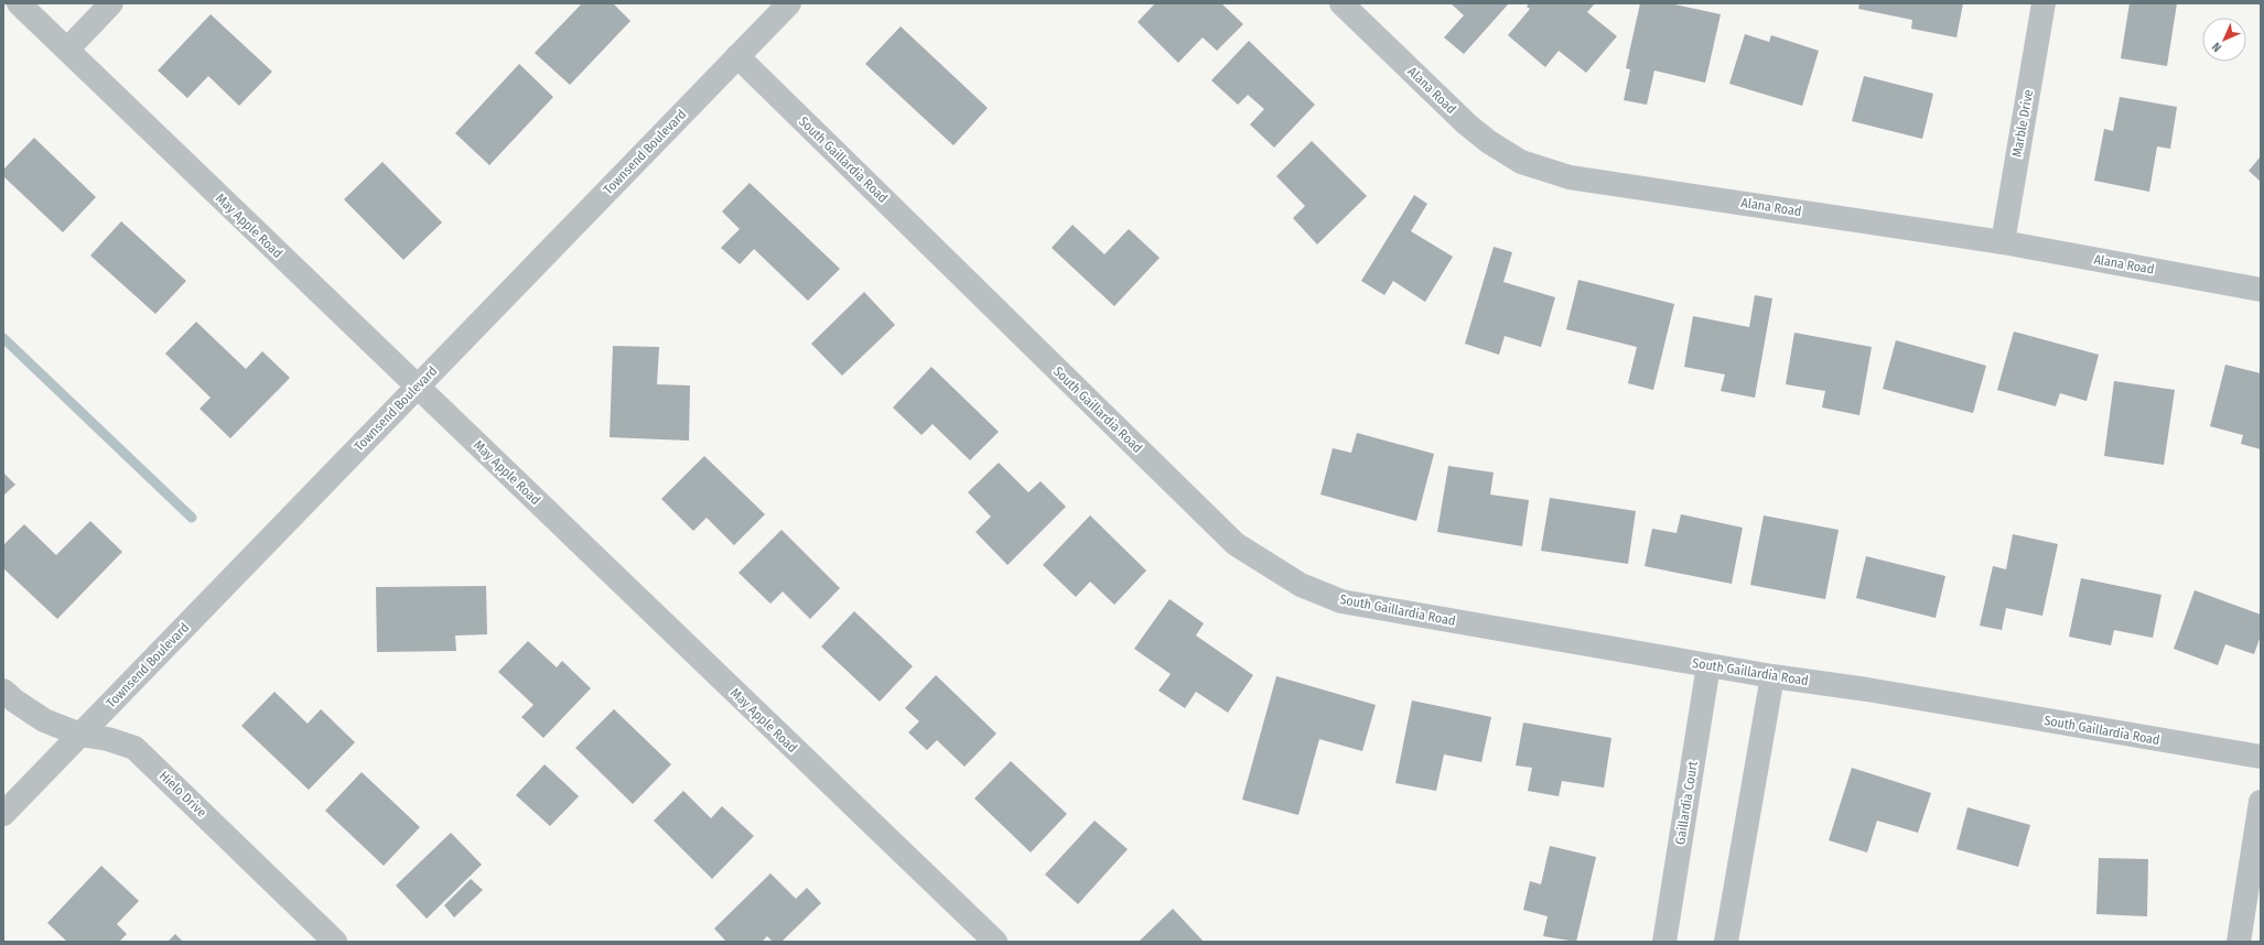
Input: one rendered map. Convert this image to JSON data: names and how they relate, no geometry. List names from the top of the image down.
{
  "streets": {
    "street": [
      "Alana Road",
      "Marble Drive",
      "Townsend Boulevard",
      "South Gaillardia Road",
      "May Apple Road",
      "Hielo Drive",
      "Gaillardia Court"
    ]
  },
  "crossings": [
    ["Alana Road", "Marble Drive"],
    ["Townsend Boulevard", "South Gaillardia Road"],
    ["Townsend Boulevard", "May Apple Road"],
    ["Townsend Boulevard", "Hielo Drive"],
    ["South Gaillardia Road", "Gaillardia Court"]
  ],
  "north": "bottom left"
}
